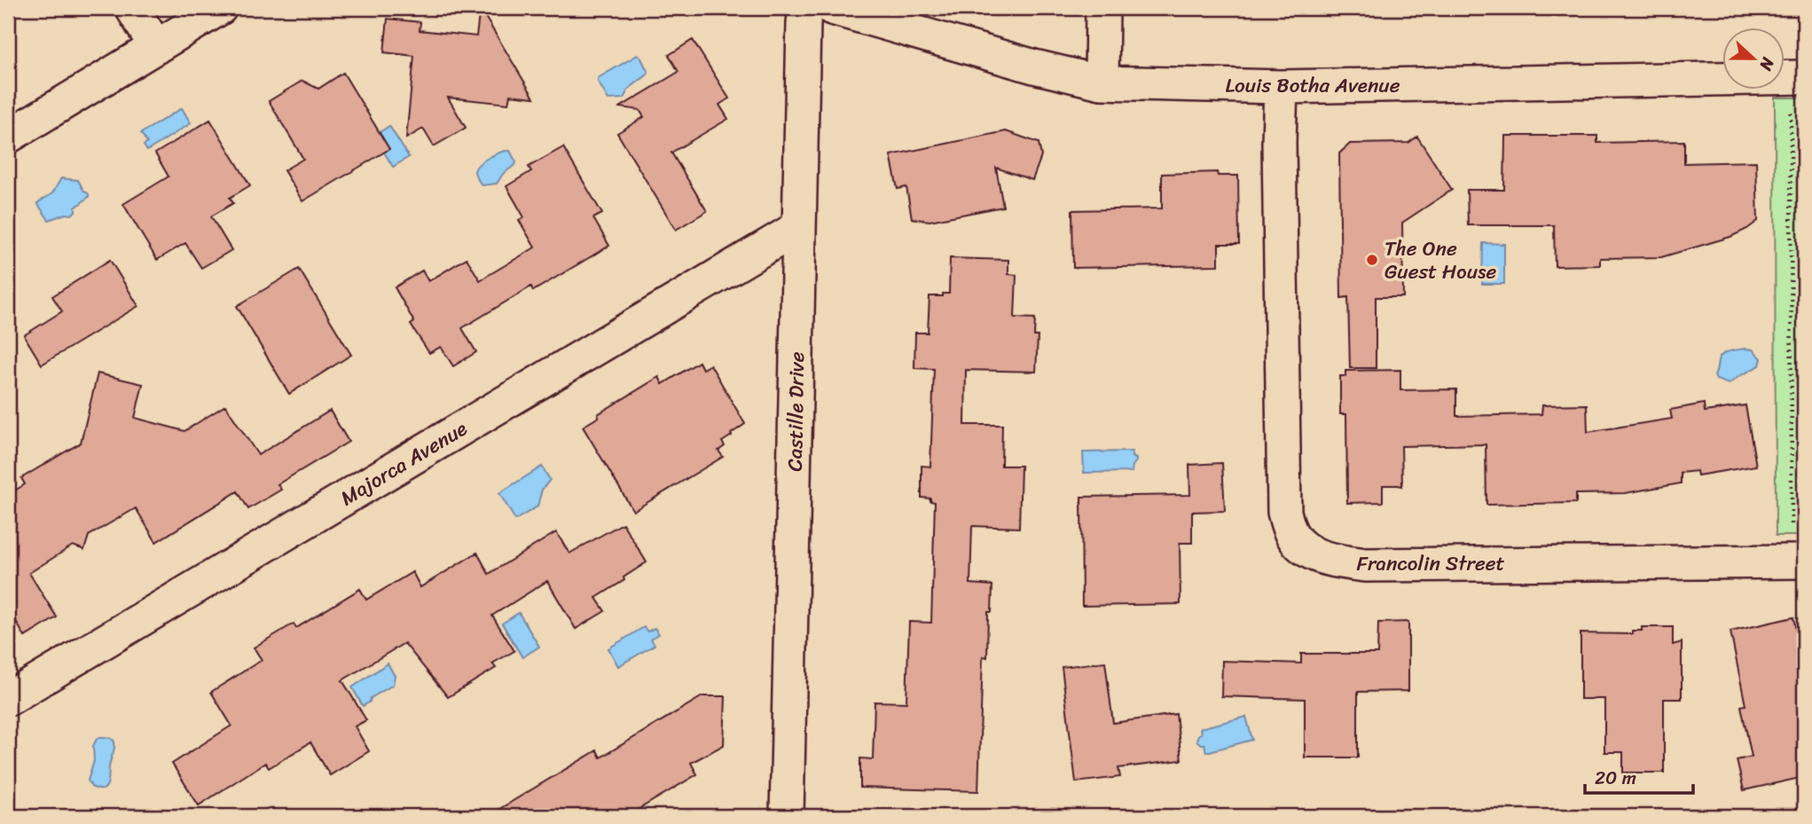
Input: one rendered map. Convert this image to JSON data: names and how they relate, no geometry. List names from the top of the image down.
{
  "streets": {
    "street": [
      "Louis Botha Avenue",
      "Castille Drive",
      "Majorca Avenue",
      "Francolin Street"
    ]
  },
  "crossings": [
    ["Louis Botha Avenue", "Francolin Street"],
    ["Castille Drive", "Majorca Avenue"]
  ],
  "places": ["The One Guest House"],
  "scale_bar": "20 m",
  "north": "right"
}
